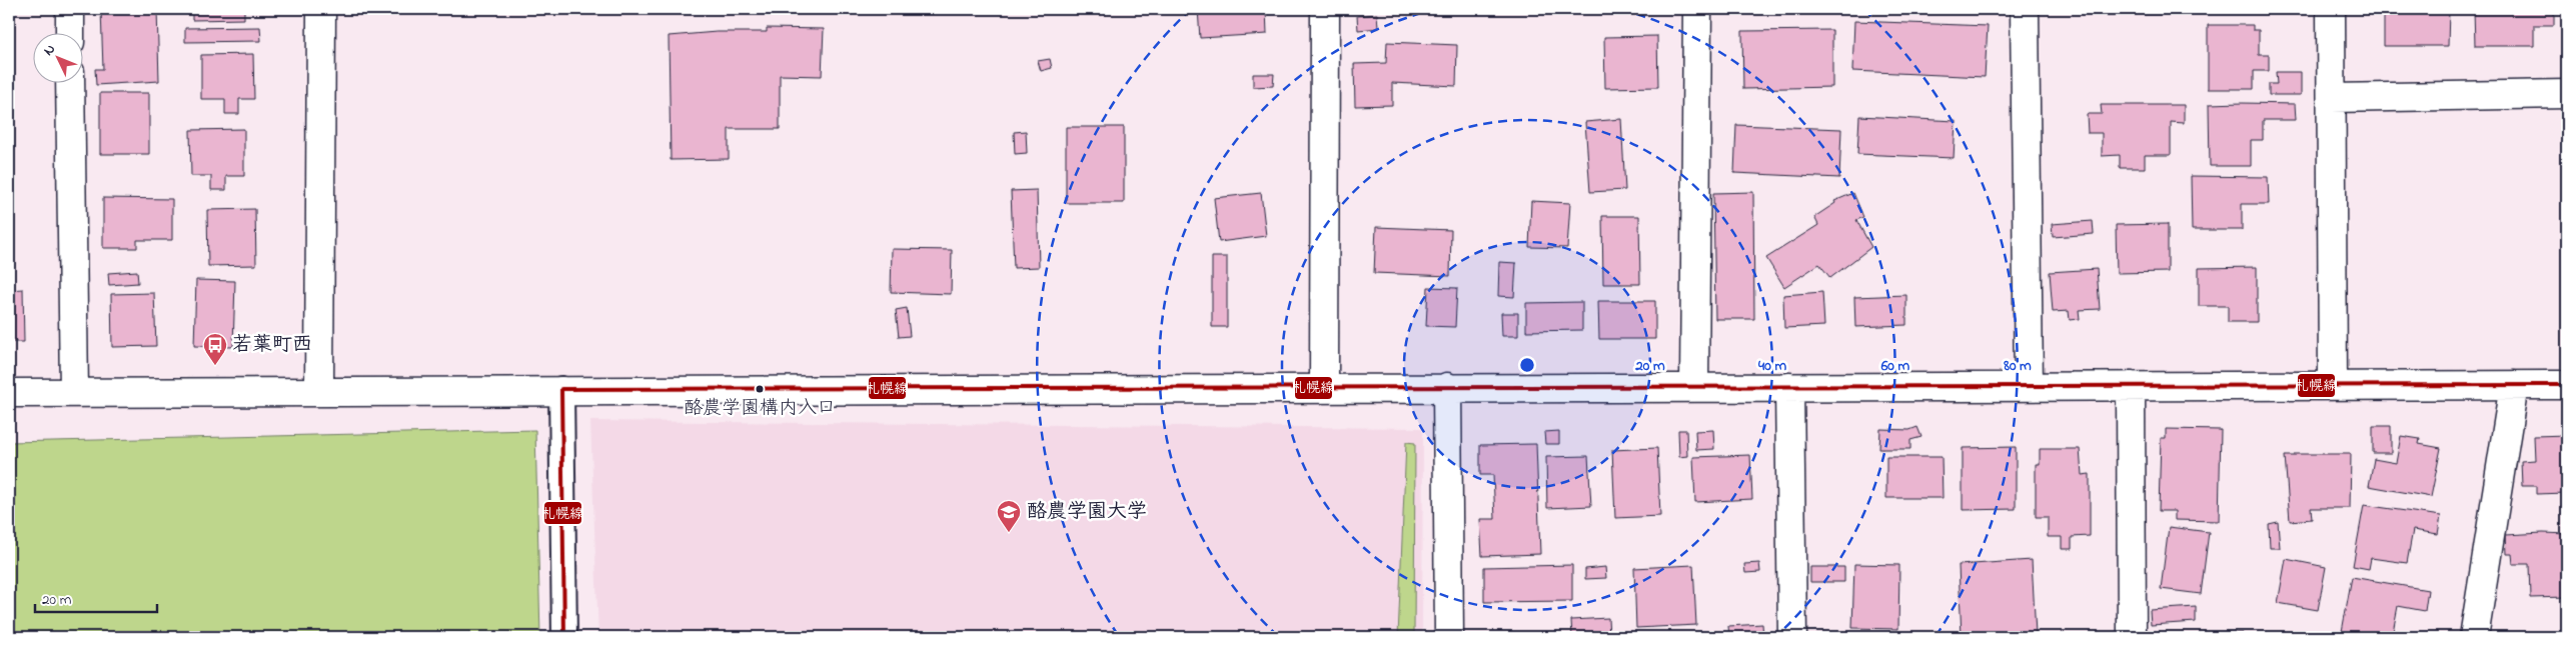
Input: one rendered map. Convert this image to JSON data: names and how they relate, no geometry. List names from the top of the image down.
{
  "places": {
    "bus stop": ["若葉町西"],
    "other": ["酪農学園構内入口"],
    "school or university": ["酪農学園大学"]
  },
  "lines": ["transit line 札幌線"],
  "scale_bar": "20 m",
  "north": "top left",
  "rings": [
    "20 m",
    "40 m",
    "60 m",
    "80 m"
  ]
}
